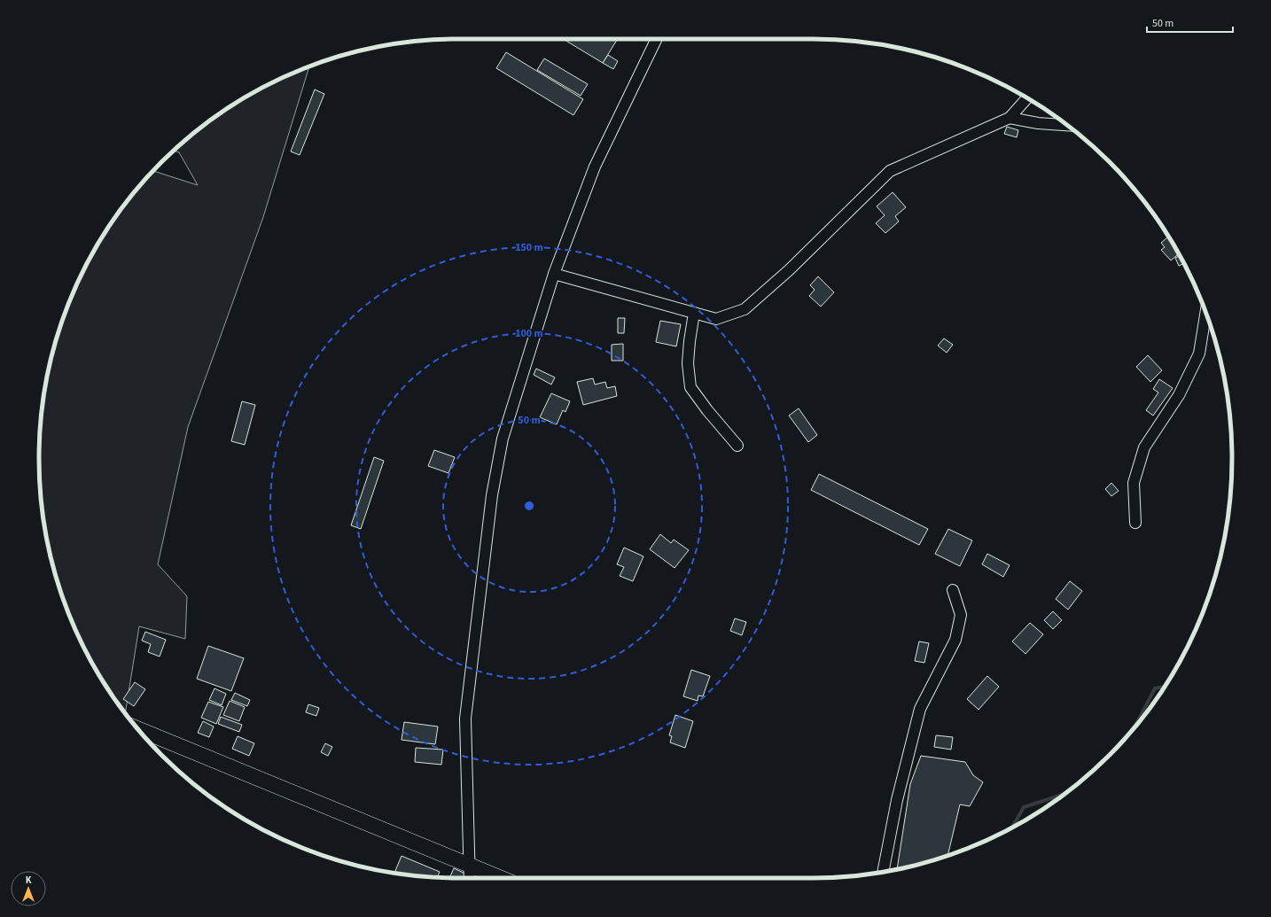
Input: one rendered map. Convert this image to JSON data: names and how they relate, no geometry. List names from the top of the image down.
{
  "scale_bar": "50 m",
  "north": "top",
  "rings": ["150 m", "100 m", "50 m"]
}
